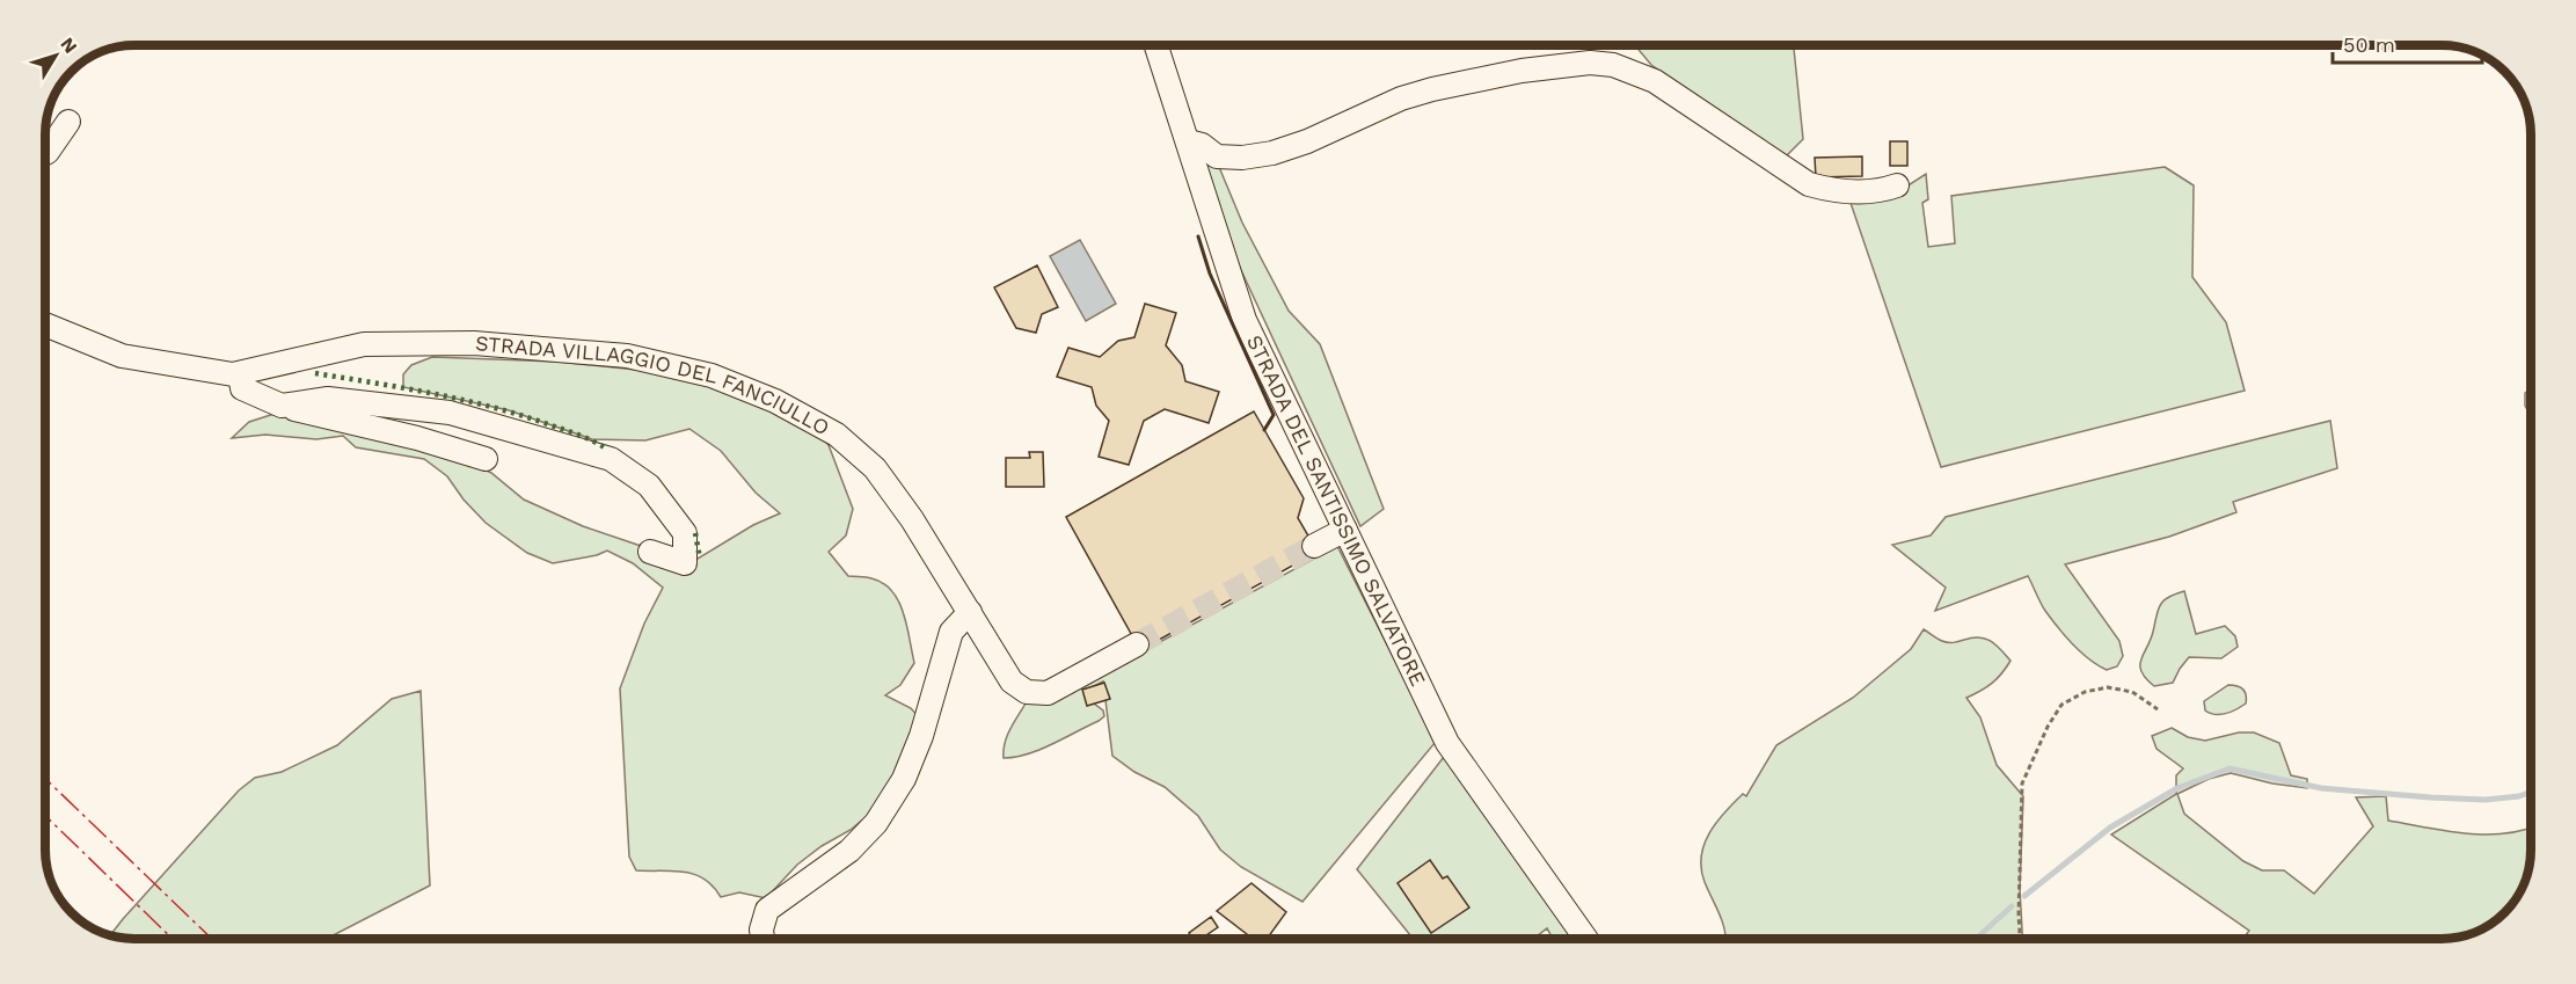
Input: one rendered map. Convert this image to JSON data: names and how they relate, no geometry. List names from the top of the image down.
{
  "streets": {
    "street": ["STRADA VILLAGGIO DEL FANCIULLO", "STRADA DEL SANTISSIMO SALVATORE"]
  },
  "scale_bar": "50 m",
  "north": "top right"
}
